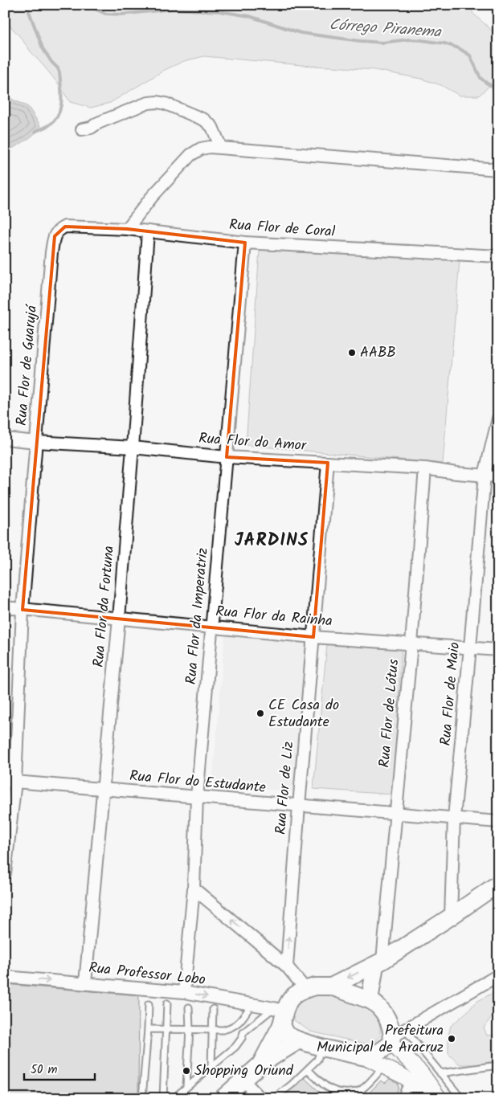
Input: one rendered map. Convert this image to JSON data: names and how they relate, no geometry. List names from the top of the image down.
{
  "streets": {
    "street": [
      "Rua Flor de Coral",
      "Rua Flor de Guarujá",
      "Rua Flor do Amor",
      "Rua Flor da Fortuna",
      "Rua Flor da Imperatriz",
      "Rua Flor da Rainha",
      "Rua Flor de Maio",
      "Rua Flor de Lótus",
      "Rua Flor do Estudante",
      "Rua Flor de Liz",
      "Rua Professor Lobo"
    ]
  },
  "crossings": [
    ["Rua Flor de Coral", "Rua Flor de Guarujá"],
    ["Rua Flor de Coral", "Rua Flor da Fortuna"],
    ["Rua Flor de Coral", "Rua Flor da Imperatriz"],
    ["Rua Flor de Guarujá", "Rua Flor do Amor"],
    ["Rua Flor de Guarujá", "Rua Flor da Rainha"],
    ["Rua Flor de Guarujá", "Rua Flor do Estudante"],
    ["Rua Flor do Amor", "Rua Flor da Fortuna"],
    ["Rua Flor do Amor", "Rua Flor da Imperatriz"],
    ["Rua Flor do Amor", "Rua Flor de Maio"],
    ["Rua Flor do Amor", "Rua Flor de Lótus"],
    ["Rua Flor do Amor", "Rua Flor de Liz"],
    ["Rua Flor da Fortuna", "Rua Flor da Rainha"],
    ["Rua Flor da Fortuna", "Rua Flor do Estudante"],
    ["Rua Flor da Fortuna", "Rua Professor Lobo"],
    ["Rua Flor da Imperatriz", "Rua Flor da Rainha"],
    ["Rua Flor da Imperatriz", "Rua Flor do Estudante"],
    ["Rua Flor da Imperatriz", "Rua Professor Lobo"],
    ["Rua Flor da Rainha", "Rua Flor de Maio"],
    ["Rua Flor da Rainha", "Rua Flor de Lótus"],
    ["Rua Flor da Rainha", "Rua Flor de Liz"],
    ["Rua Flor de Maio", "Rua Flor do Estudante"],
    ["Rua Flor de Lótus", "Rua Flor do Estudante"],
    ["Rua Flor do Estudante", "Rua Flor de Liz"]
  ],
  "one_way": ["Rua Professor Lobo"],
  "districts": ["JARDINS"],
  "water": ["Córrego Piranema"],
  "places": [
    "AABB",
    "CE Casa do Estudante",
    "Prefeitura Municipal de Aracruz",
    "Shopping Oriund"
  ],
  "scale_bar": "50 m"
}
